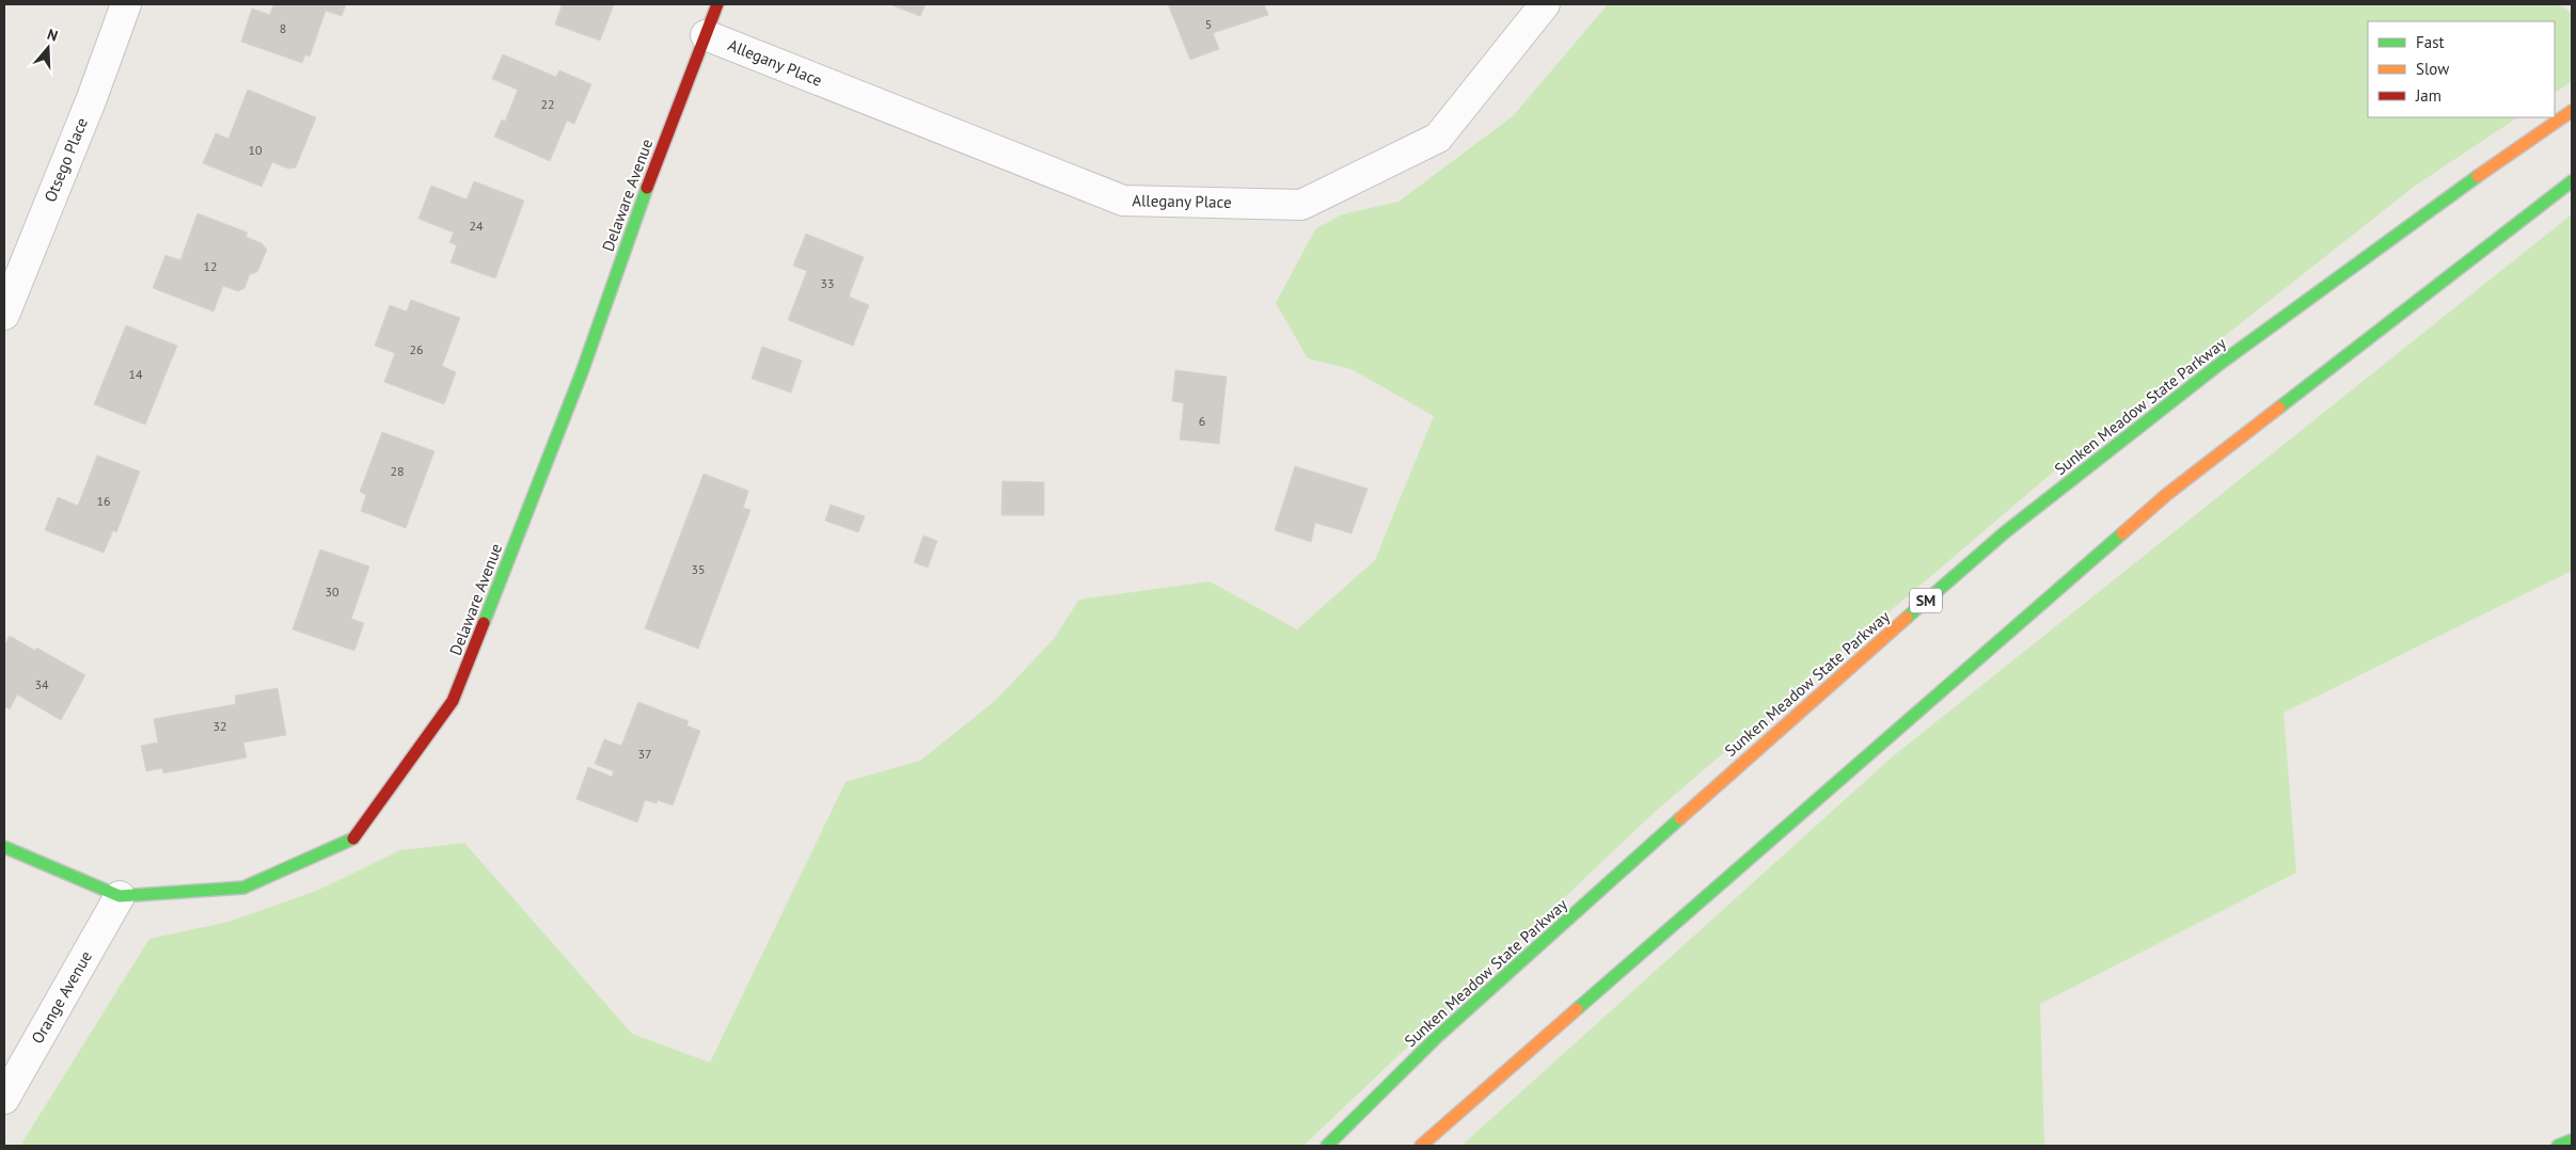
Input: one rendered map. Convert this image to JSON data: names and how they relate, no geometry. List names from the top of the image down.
{
  "streets": {
    "main road": ["Delaware Avenue", "Sunken Meadow State Parkway", "SM"],
    "street": ["Allegany Place", "Otsego Place", "Orange Avenue"]
  },
  "crossings": [
    ["Allegany Place", "Delaware Avenue"],
    ["Delaware Avenue", "Orange Avenue"]
  ],
  "house_numbers": [
    "5",
    "8",
    "22",
    "10",
    "24",
    "12",
    "33",
    "26",
    "14",
    "6",
    "28",
    "16",
    "35",
    "30",
    "34",
    "32",
    "37"
  ],
  "legend": ["Fast", "Slow", "Jam"],
  "north": "top"
}
